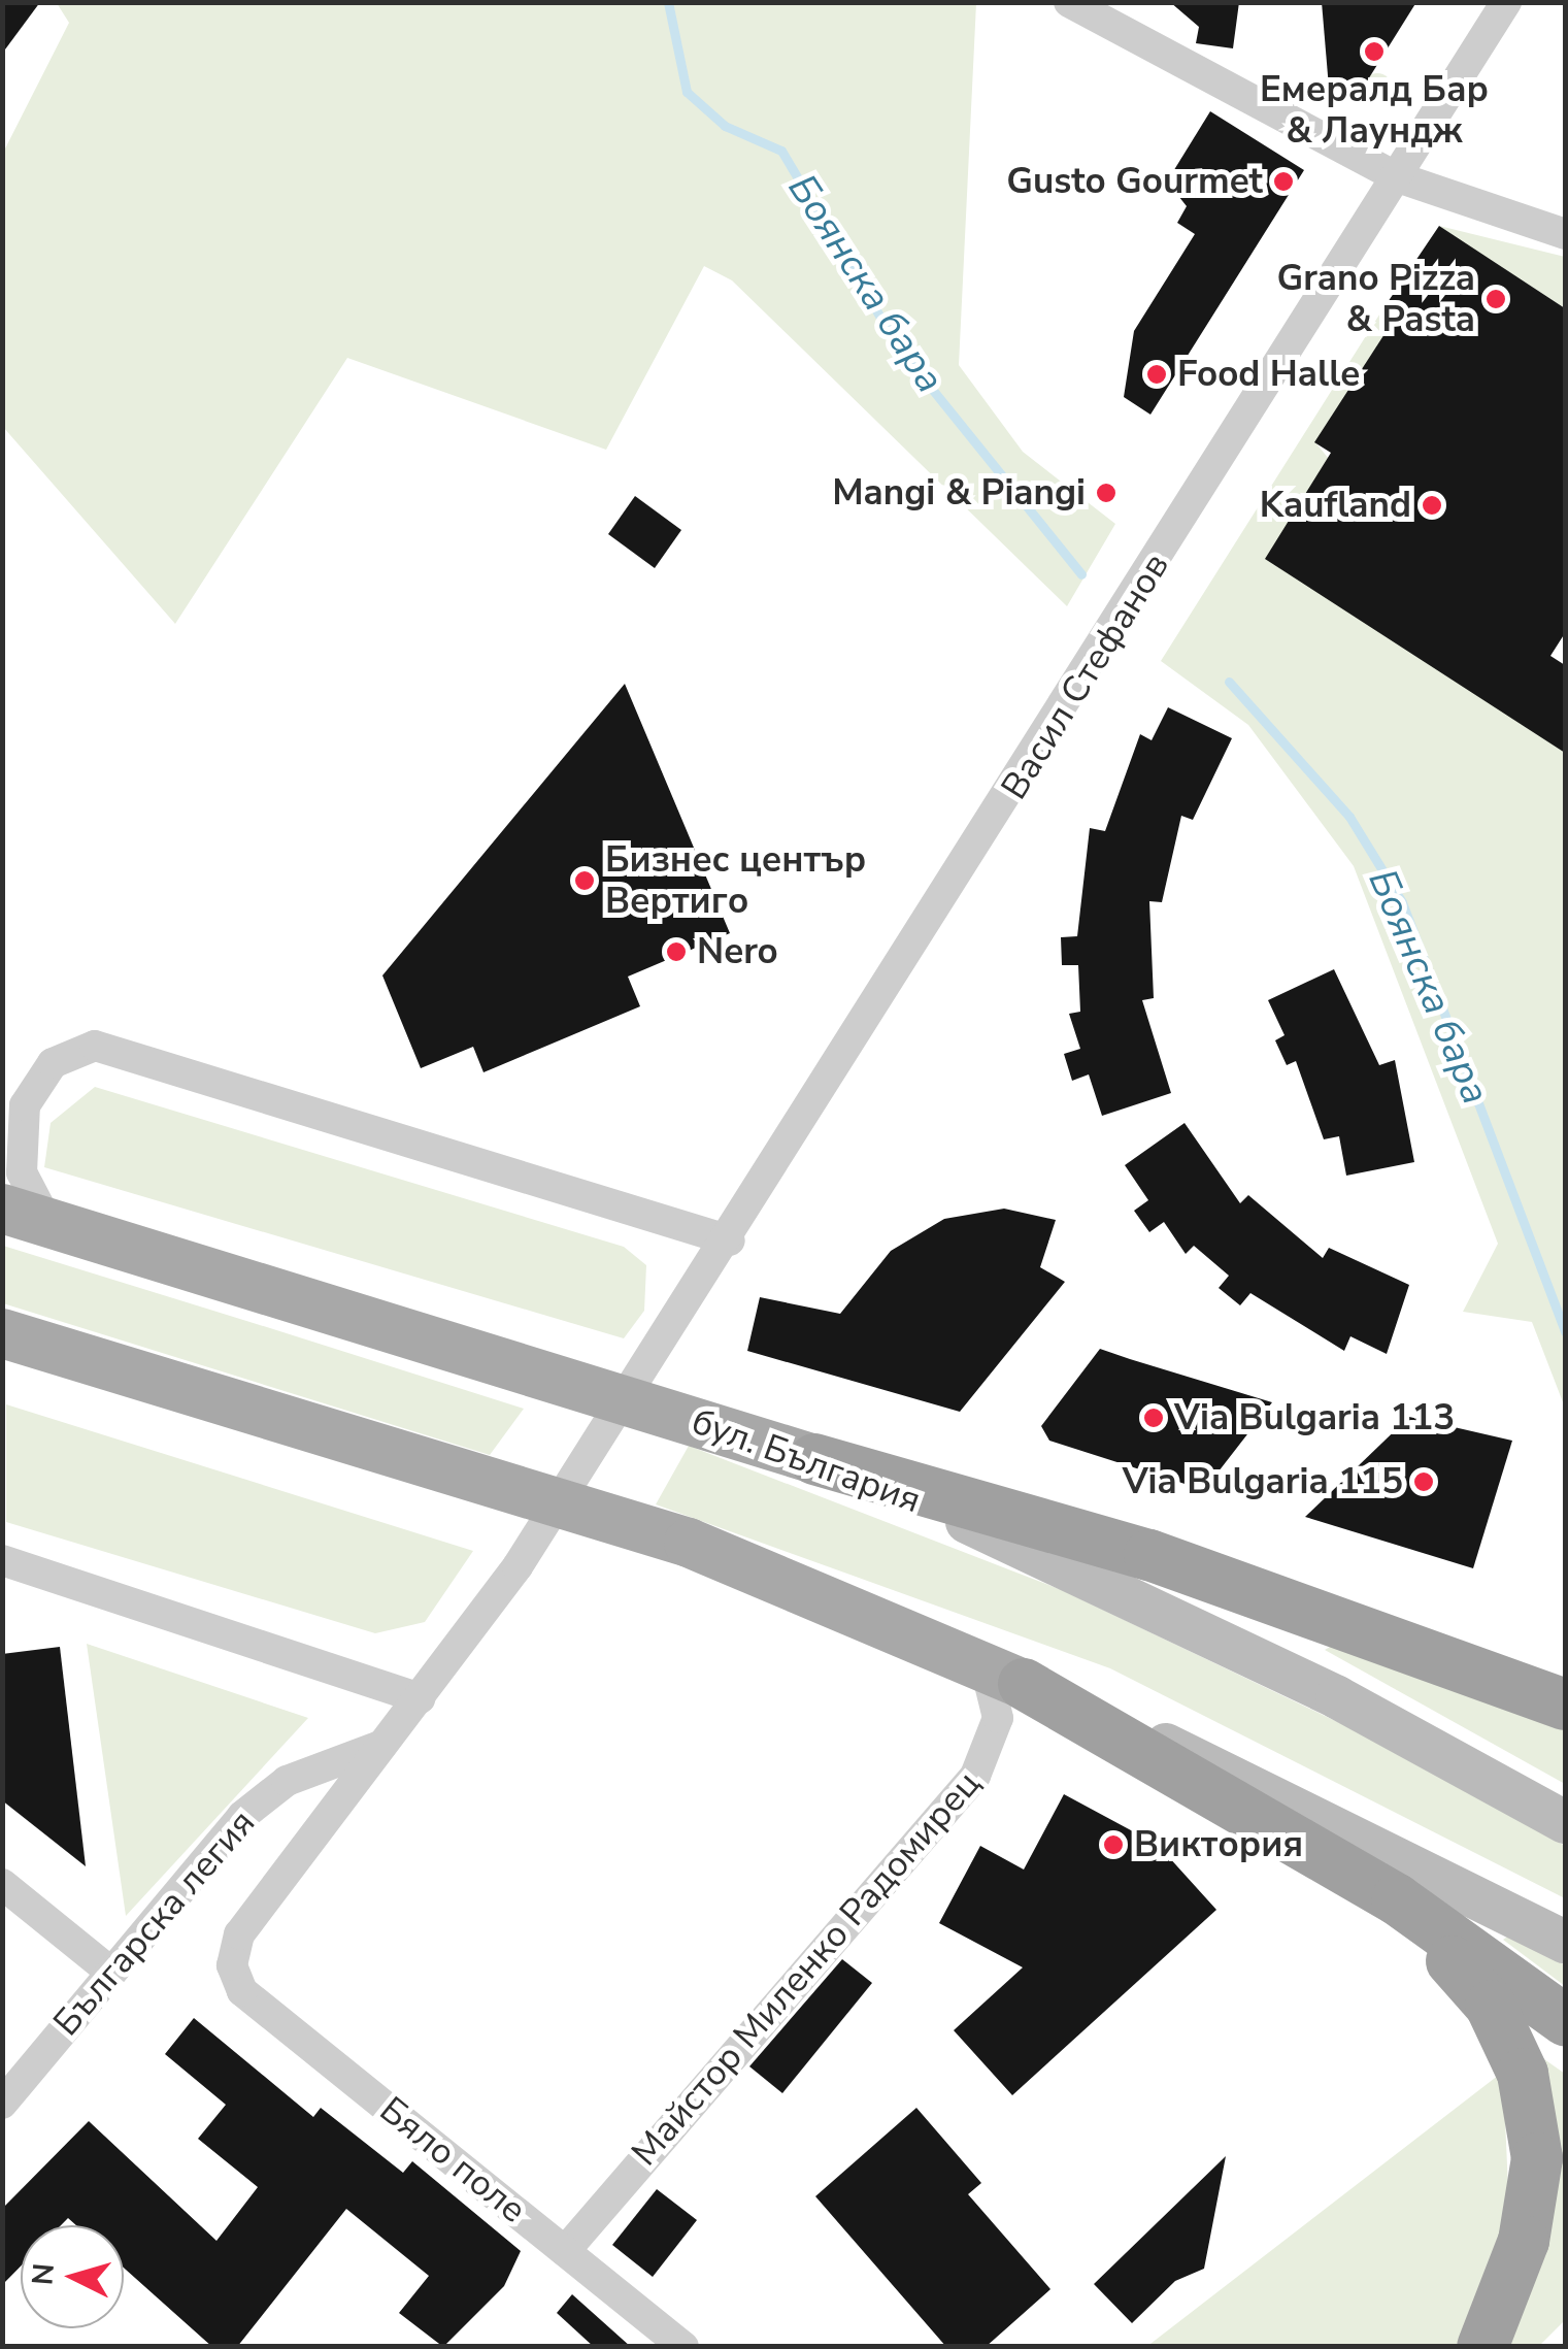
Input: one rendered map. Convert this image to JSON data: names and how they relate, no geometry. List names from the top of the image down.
{
  "streets": {
    "main road": ["бул. България"],
    "street": [
      "Васил Стефанов",
      "Българска легия",
      "Майстор Миленко Радомирец",
      "Бяло поле"
    ]
  },
  "crossings": [
    ["Васил Стефанов", "Българска легия"],
    ["Българска легия", "Бяло поле"],
    ["Майстор Миленко Радомирец", "Бяло поле"]
  ],
  "water": ["Боянска бара"],
  "places": [
    "Емералд Бар & Лаундж",
    "Gusto Gourmet",
    "Grano Pizza & Pasta",
    "Food Halle",
    "Mangi & Piangi",
    "Kaufland",
    "Бизнес център Вертиго",
    "Nero",
    "Via Bulgaria 113",
    "Via Bulgaria 115",
    "Виктория"
  ],
  "north": "left"
}
